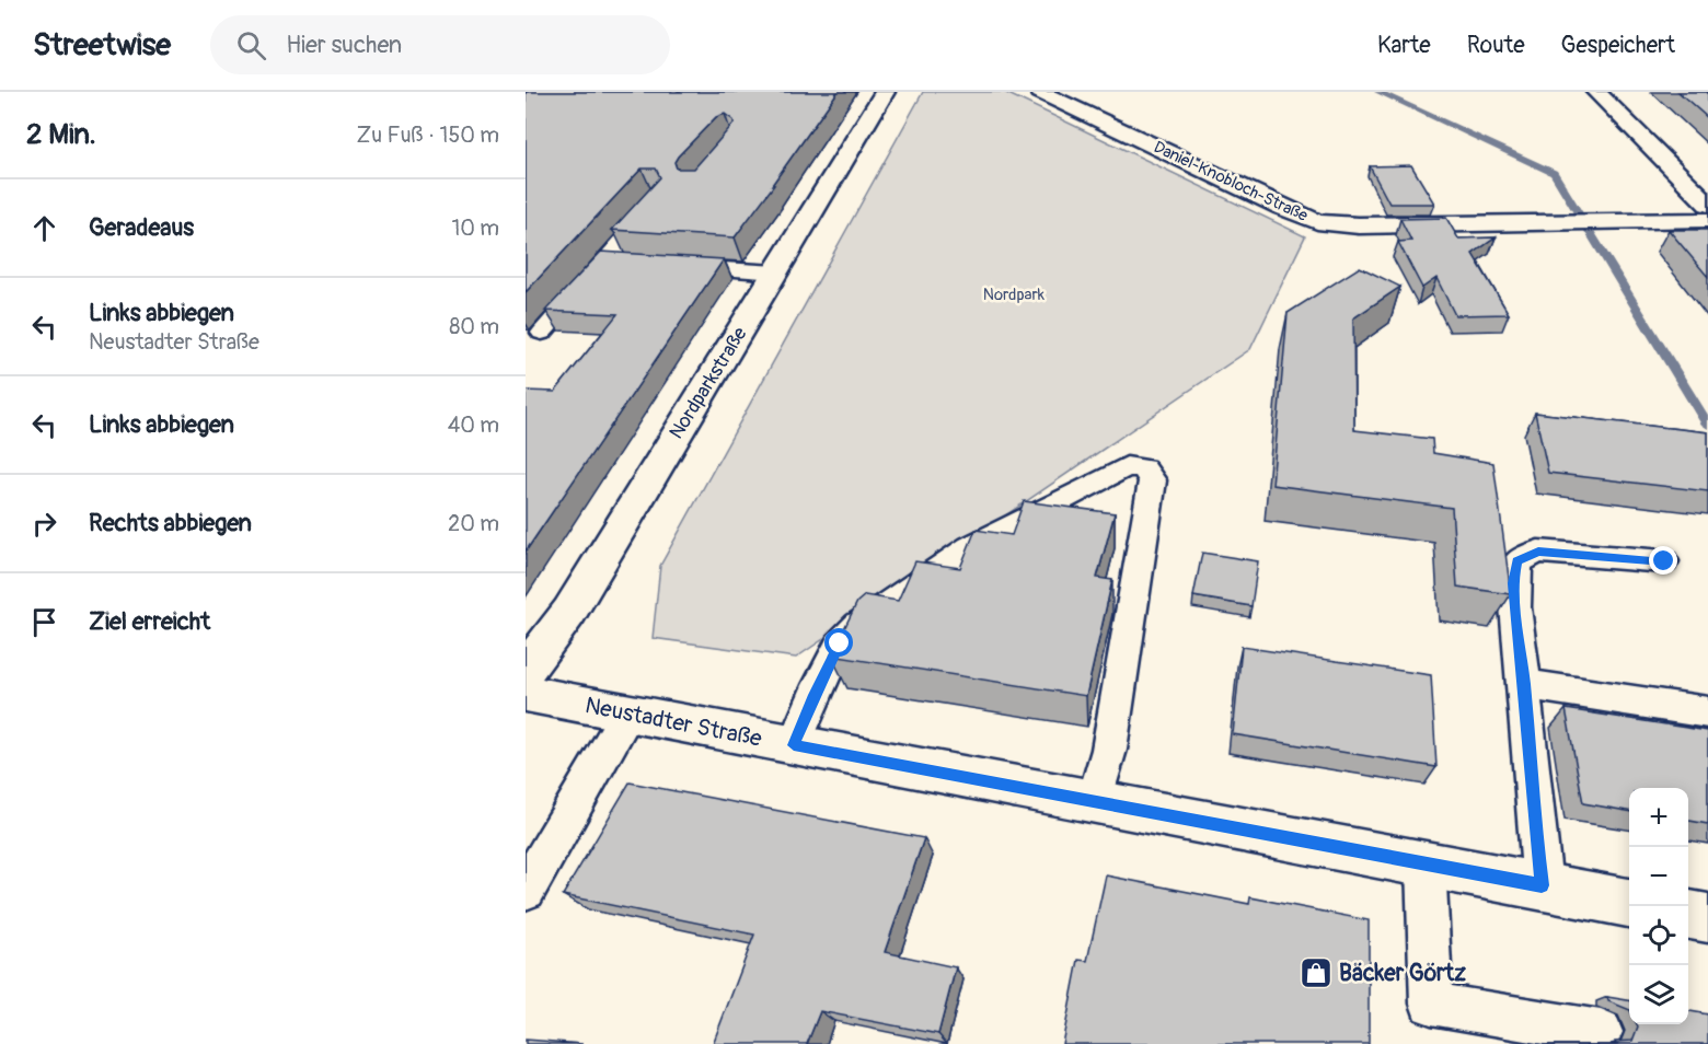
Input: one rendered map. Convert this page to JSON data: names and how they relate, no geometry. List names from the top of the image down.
{
  "streets": {
    "street": ["Daniel-Knobloch-Straße", "Nordparkstraße", "Neustadter Straße"]
  },
  "parks": ["Nordpark"],
  "places": {
    "shop": ["Bäcker Görtz"]
  },
  "page": {
    "header": "Streetwise",
    "search": "Hier suchen",
    "nav": ["Karte", "Route", "Gespeichert"],
    "heading": ["2 Min.", "Zu Fuß · 150 m"],
    "list": [
      ["Geradeaus", "10 m"],
      ["Links abbiegen", "Neustadter Straße", "80 m"],
      ["Links abbiegen", "40 m"],
      ["Rechts abbiegen", "20 m"],
      "Ziel erreicht"
    ],
    "map_buttons": ["+", "−"]
  }
}
